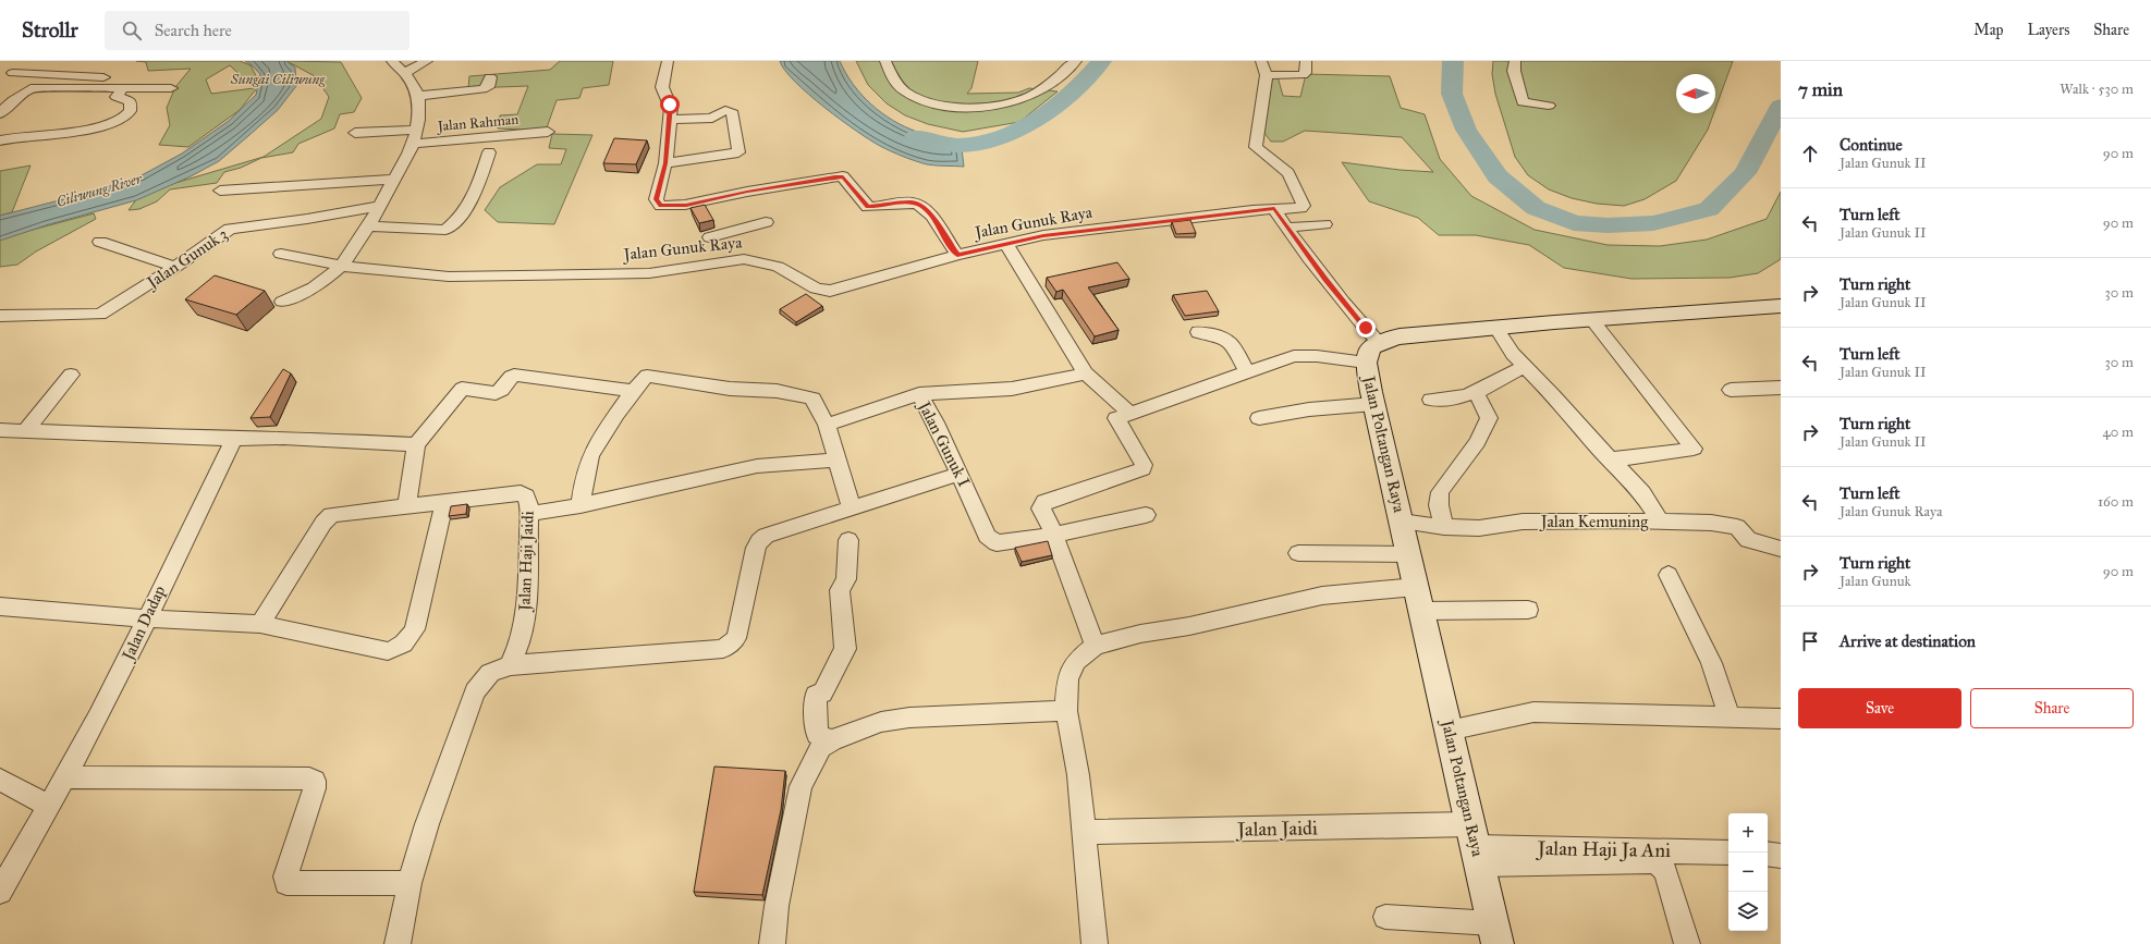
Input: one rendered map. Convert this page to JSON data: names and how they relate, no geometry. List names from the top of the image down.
{
  "streets": {
    "street": [
      "Jalan Rahman",
      "Jalan Gunuk Raya",
      "Jalan Gunuk 3",
      "Jalan Gunuk I",
      "Jalan Poltangan Raya",
      "Jalan Kemuning",
      "Jalan Haji Jaidi",
      "Jalan Dadap",
      "Jalan Jaidi",
      "Jalan Haji Ja Ani"
    ]
  },
  "crossings": [
    ["Jalan Poltangan Raya", "Jalan Kemuning"],
    ["Jalan Poltangan Raya", "Jalan Jaidi"],
    ["Jalan Poltangan Raya", "Jalan Haji Ja Ani"],
    ["Jalan Jaidi", "Jalan Haji Ja Ani"]
  ],
  "water": ["Sungai Ciliwung", "Ciliwung River"],
  "north": "left",
  "page": {
    "header": "Strollr",
    "search": "Search here",
    "nav": ["Map", "Layers", "Share"],
    "heading": ["7 min", "Walk · 530 m"],
    "list": [
      ["Continue", "Jalan Gunuk II", "90 m"],
      ["Turn left", "Jalan Gunuk II", "90 m"],
      ["Turn right", "Jalan Gunuk II", "30 m"],
      ["Turn left", "Jalan Gunuk II", "30 m"],
      ["Turn right", "Jalan Gunuk II", "40 m"],
      ["Turn left", "Jalan Gunuk Raya", "160 m"],
      ["Turn right", "Jalan Gunuk", "90 m"],
      "Arrive at destination"
    ],
    "buttons": ["Save", "Share"],
    "map_buttons": ["+", "−"]
  }
}
